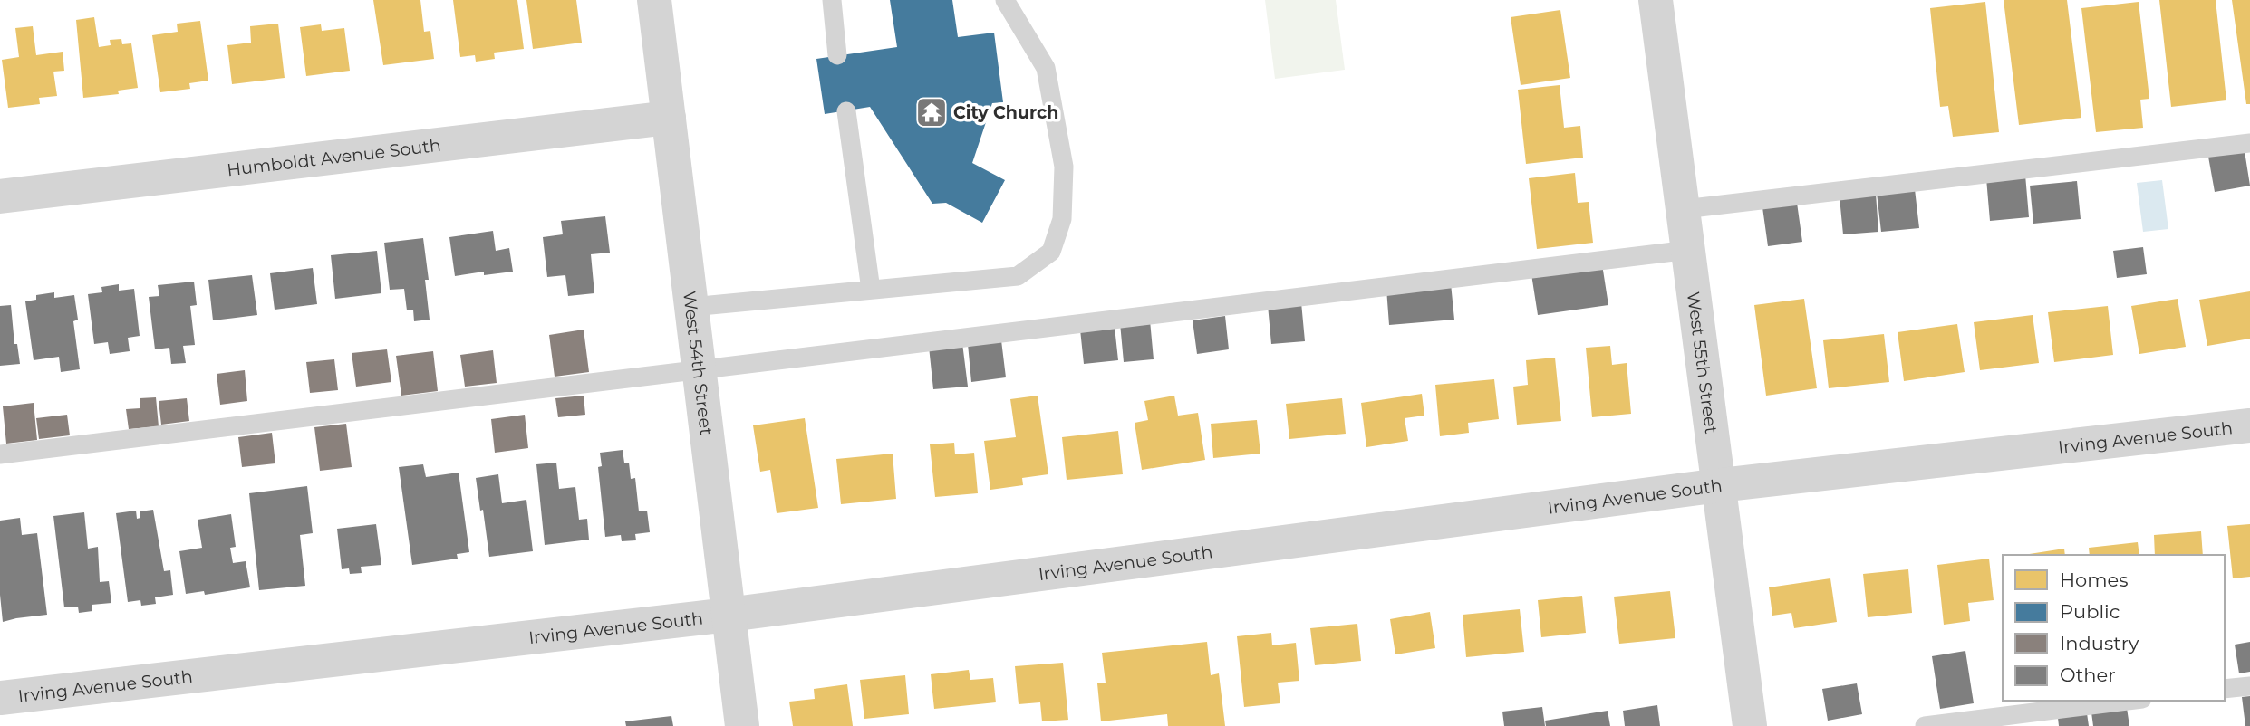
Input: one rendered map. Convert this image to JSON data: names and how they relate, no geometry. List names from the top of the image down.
{
  "streets": {
    "street": [
      "Humboldt Avenue South",
      "West 54th Street",
      "West 55th Street",
      "Irving Avenue South"
    ]
  },
  "crossings": [
    ["Humboldt Avenue South", "West 54th Street"],
    ["West 54th Street", "Irving Avenue South"],
    ["West 55th Street", "Irving Avenue South"]
  ],
  "places": {
    "temple": ["City Church"]
  },
  "legend": [
    "Homes",
    "Public",
    "Industry",
    "Other"
  ]
}
